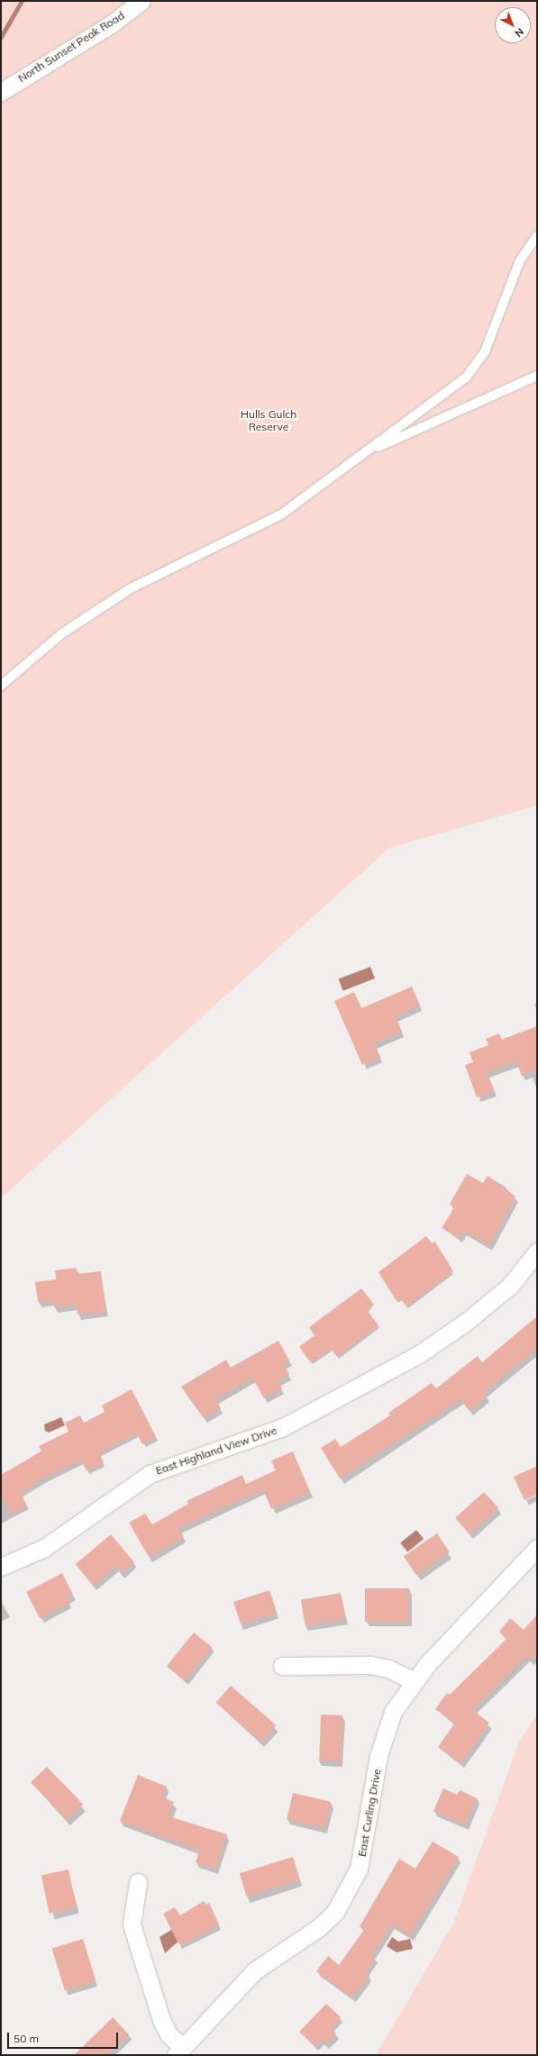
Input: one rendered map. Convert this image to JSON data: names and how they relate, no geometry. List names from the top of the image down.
{
  "streets": {
    "street": ["North Sunset Peak Road", "East Highland View Drive", "East Curling Drive"]
  },
  "parks": ["Hulls Gulch Reserve"],
  "scale_bar": "50 m",
  "north": "bottom right"
}
